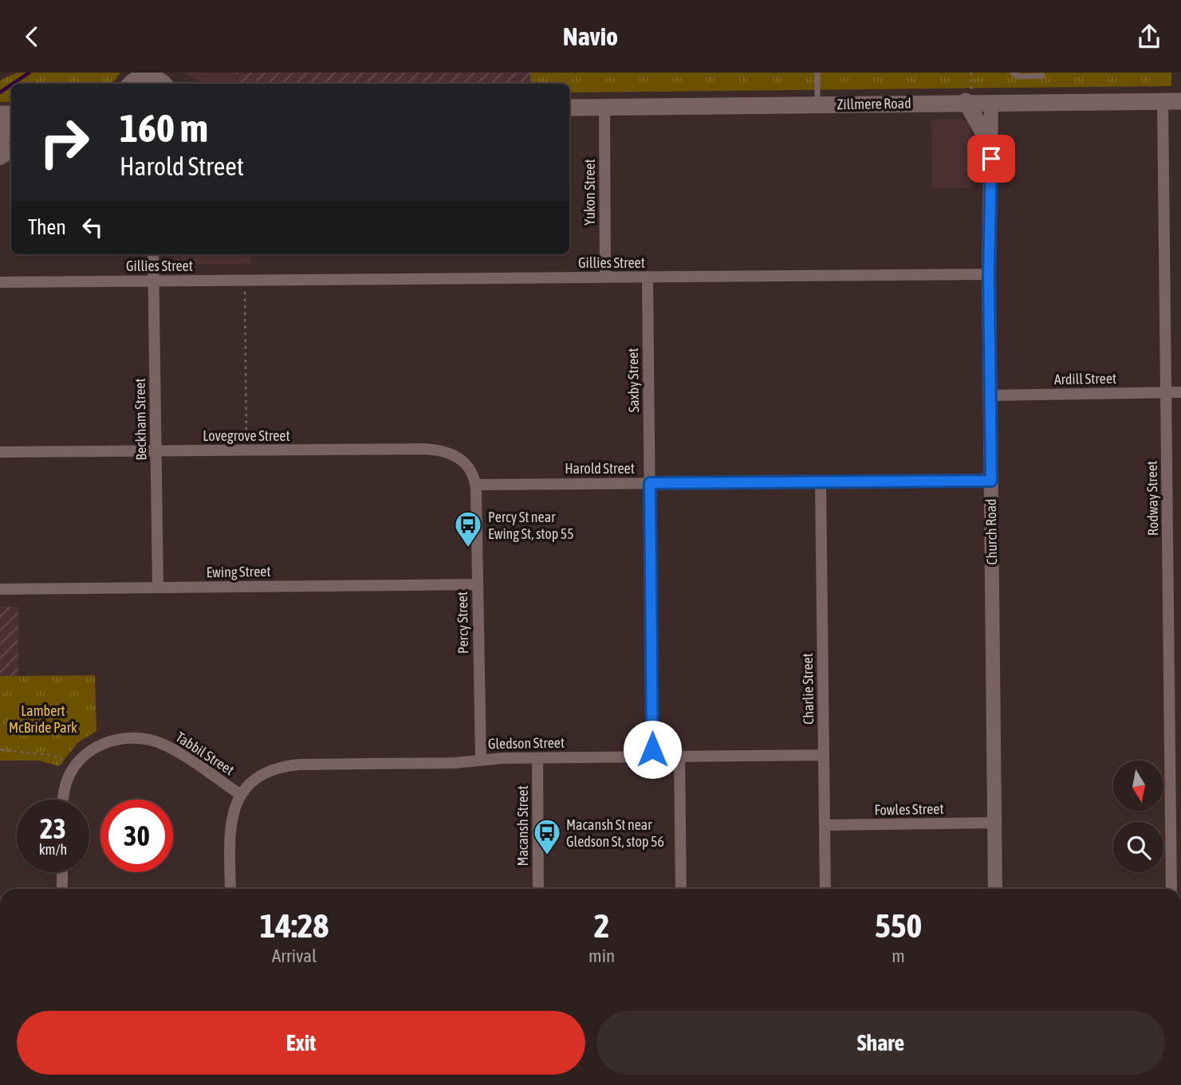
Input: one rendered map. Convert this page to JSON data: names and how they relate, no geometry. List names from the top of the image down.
{
  "streets": {
    "main road": ["Zillmere Road"],
    "street": [
      "Yukon Street",
      "Gillies Street",
      "Ardill Street",
      "Saxby Street",
      "Beckham Street",
      "Lovegrove Street",
      "Harold Street",
      "Rodway Street",
      "Church Road",
      "Ewing Street",
      "Percy Street",
      "Charlie Street",
      "Gledson Street",
      "Tabbil Street",
      "Fowles Street",
      "Macansh Street"
    ]
  },
  "crossings": [
    ["Zillmere Road", "Yukon Street"],
    ["Zillmere Road", "Rodway Street"],
    ["Zillmere Road", "Church Road"],
    ["Yukon Street", "Gillies Street"],
    ["Gillies Street", "Saxby Street"],
    ["Gillies Street", "Beckham Street"],
    ["Gillies Street", "Church Road"],
    ["Ardill Street", "Rodway Street"],
    ["Ardill Street", "Church Road"],
    ["Saxby Street", "Harold Street"],
    ["Saxby Street", "Gledson Street"],
    ["Beckham Street", "Lovegrove Street"],
    ["Beckham Street", "Ewing Street"],
    ["Lovegrove Street", "Harold Street"],
    ["Lovegrove Street", "Percy Street"],
    ["Harold Street", "Church Road"],
    ["Harold Street", "Percy Street"],
    ["Harold Street", "Charlie Street"],
    ["Church Road", "Fowles Street"],
    ["Ewing Street", "Percy Street"],
    ["Percy Street", "Gledson Street"],
    ["Charlie Street", "Gledson Street"],
    ["Charlie Street", "Fowles Street"],
    ["Gledson Street", "Tabbil Street"],
    ["Gledson Street", "Macansh Street"]
  ],
  "parks": ["Lambert McBride Park"],
  "places": {
    "bus stop": ["Percy St near Ewing St, stop 55", "Macansh St near Gledson St, stop 56"]
  },
  "north": "bottom",
  "page": {
    "header": "Navio",
    "turn": ["160 m", "Harold Street"],
    "then": "Then",
    "speed": "23 km/h",
    "limit": "30",
    "eta": [
      "14:28",
      "Arrival",
      "2",
      "min",
      "550",
      "m"
    ],
    "buttons": ["Exit", "Share"]
  }
}
